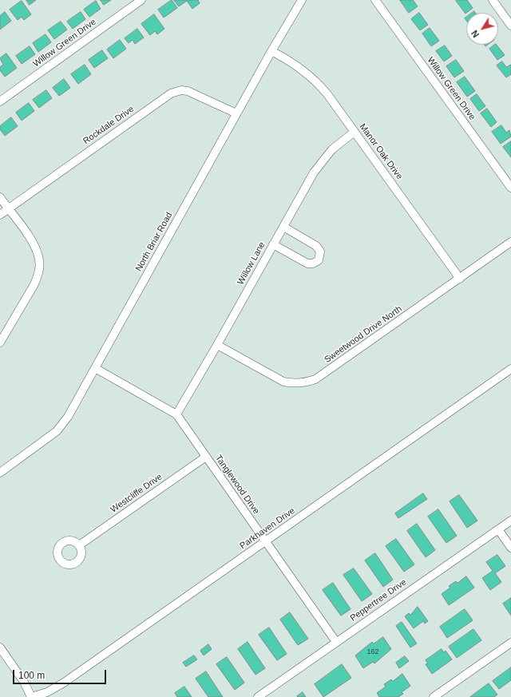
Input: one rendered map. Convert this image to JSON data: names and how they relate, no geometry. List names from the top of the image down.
{
  "streets": {
    "street": [
      "Willow Green Drive",
      "Rockdale Drive",
      "Manor Oak Drive",
      "North Briar Road",
      "Willow Lane",
      "Sweetwood Drive North",
      "Tanglewood Drive",
      "Westcliffe Drive",
      "Parkhaven Drive",
      "Peppertree Drive"
    ]
  },
  "crossings": [
    ["Rockdale Drive", "North Briar Road"],
    ["Manor Oak Drive", "North Briar Road"],
    ["Manor Oak Drive", "Willow Lane"],
    ["Manor Oak Drive", "Sweetwood Drive North"],
    ["North Briar Road", "Tanglewood Drive"],
    ["Willow Lane", "Sweetwood Drive North"],
    ["Willow Lane", "Tanglewood Drive"],
    ["Tanglewood Drive", "Westcliffe Drive"],
    ["Tanglewood Drive", "Parkhaven Drive"],
    ["Tanglewood Drive", "Peppertree Drive"]
  ],
  "house_numbers": ["162"],
  "scale_bar": "100 m",
  "north": "bottom left"
}
